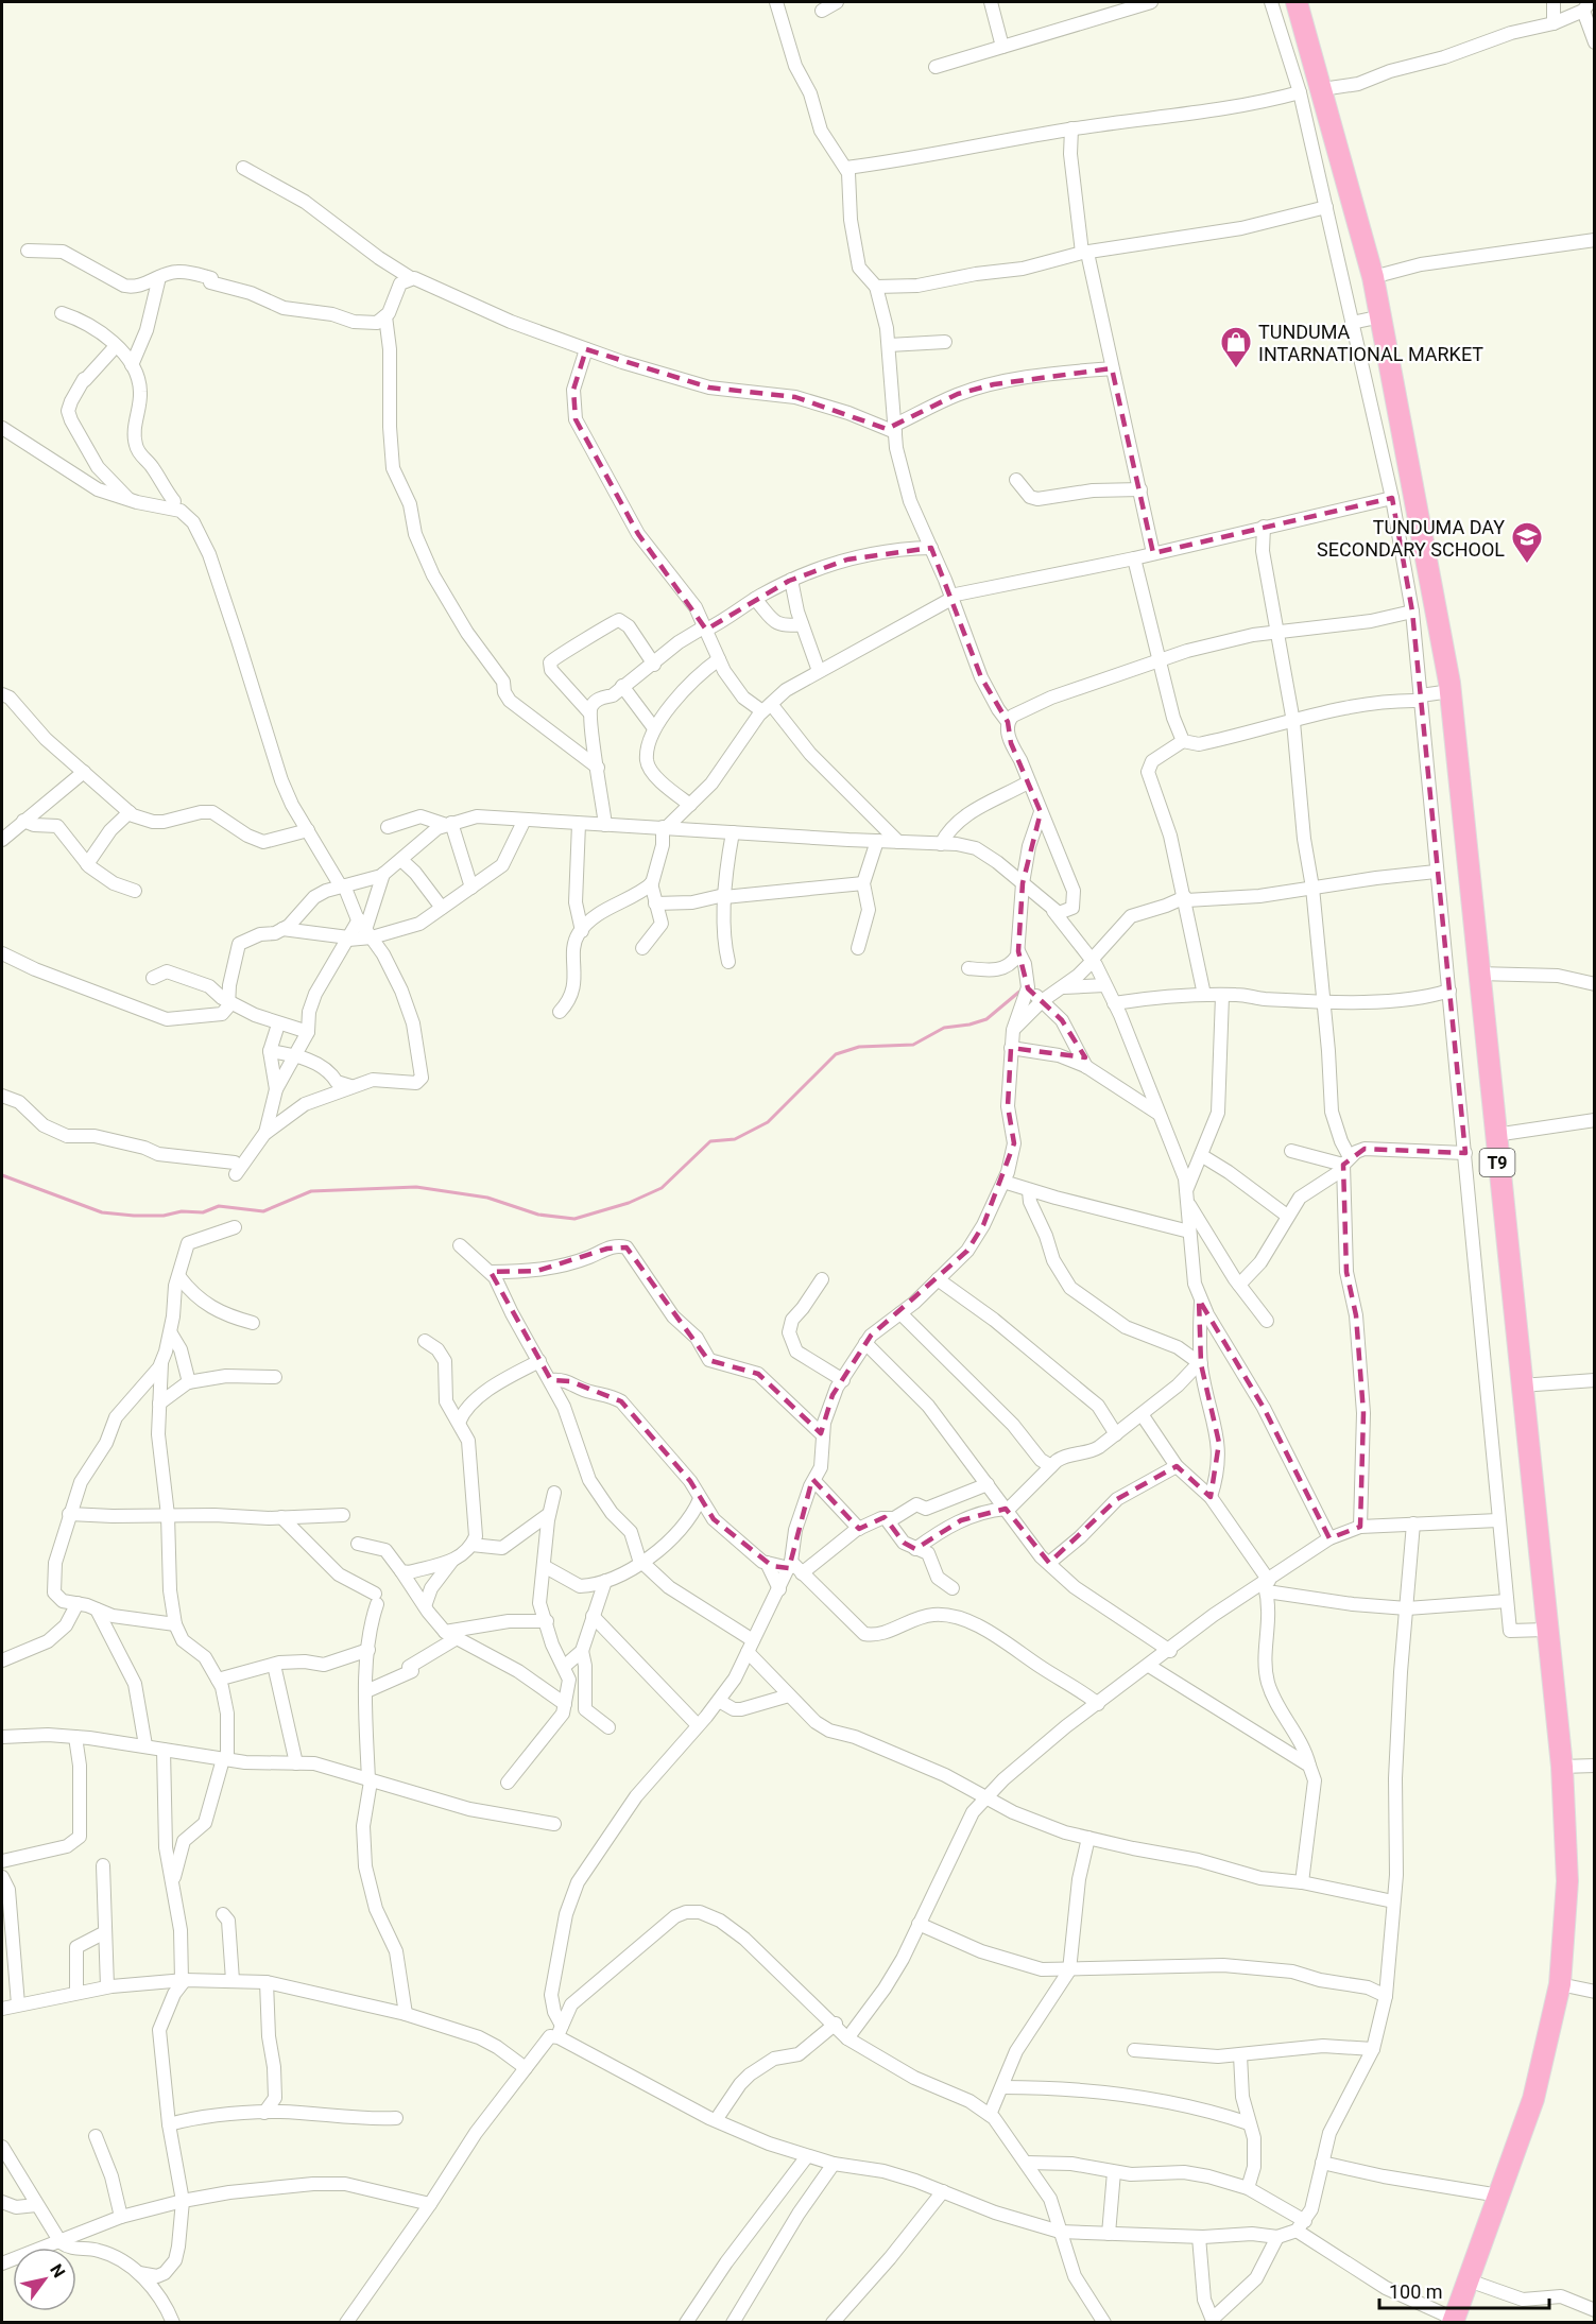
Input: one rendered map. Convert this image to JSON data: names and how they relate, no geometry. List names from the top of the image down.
{
  "streets": {
    "highway": ["T9"]
  },
  "places": {
    "shop": ["TUNDUMA INTARNATIONAL MARKET"],
    "school or university": ["TUNDUMA DAY SECONDARY SCHOOL"]
  },
  "scale_bar": "100 m",
  "north": "top right"
}
